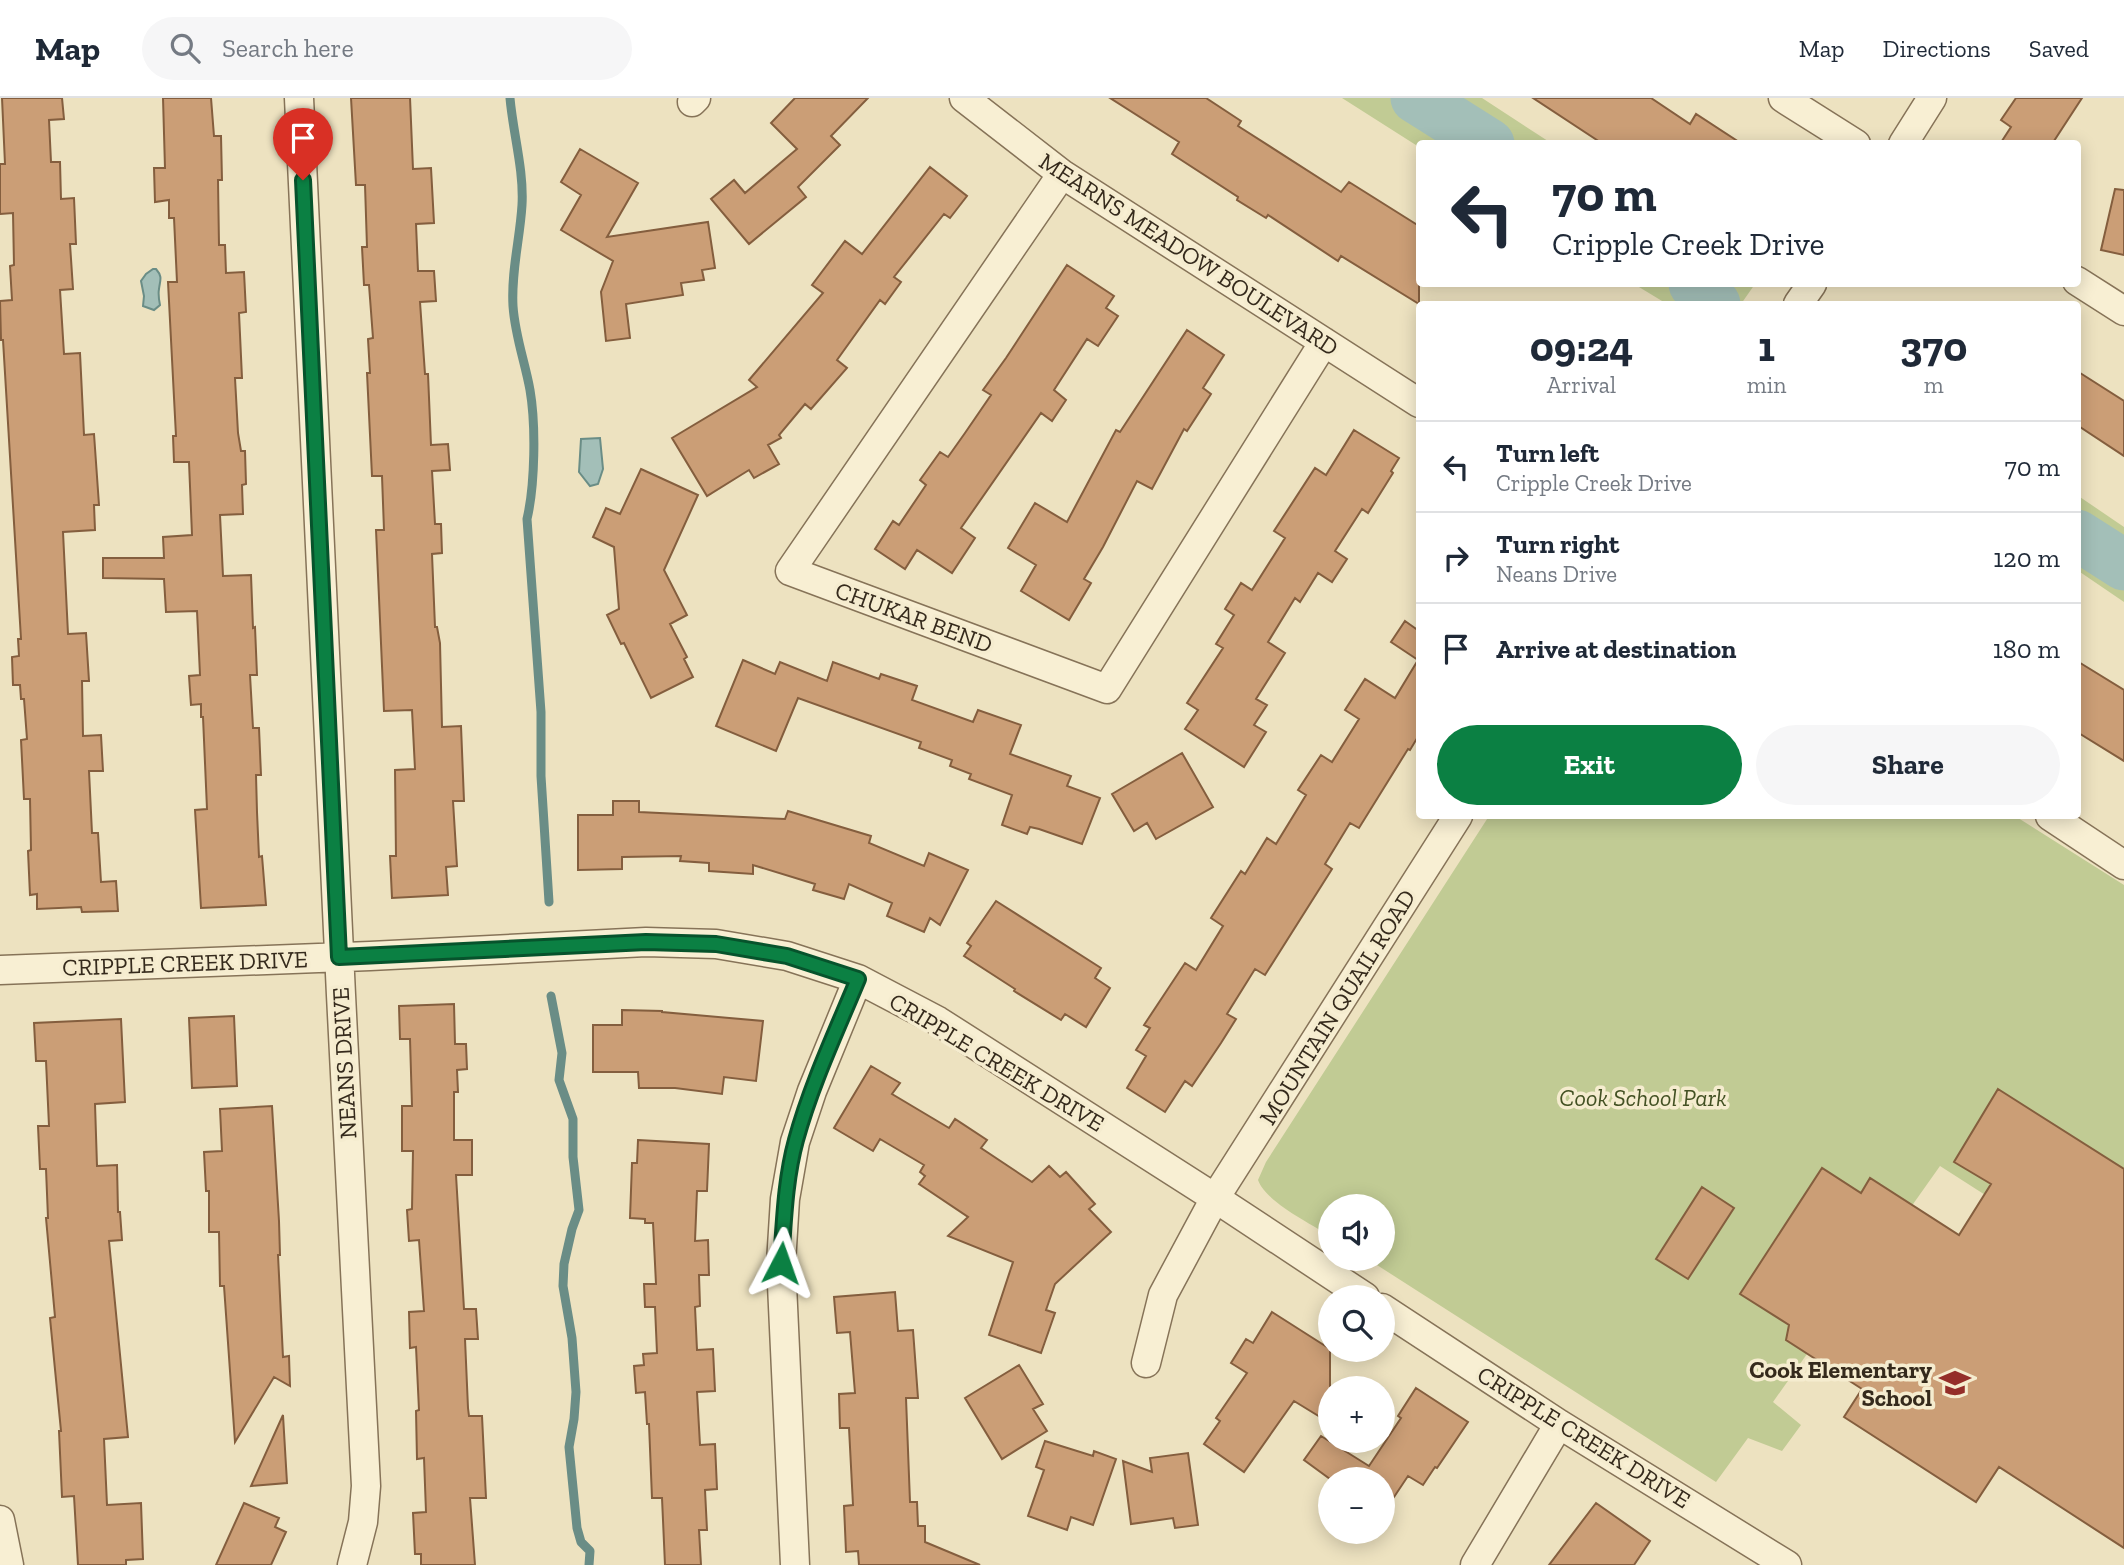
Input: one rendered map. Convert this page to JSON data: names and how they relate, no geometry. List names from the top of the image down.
{
  "streets": {
    "street": [
      "MEARNS MEADOW BOULEVARD",
      "CHUKAR BEND",
      "CRIPPLE CREEK DRIVE",
      "MOUNTAIN QUAIL ROAD",
      "NEANS DRIVE"
    ]
  },
  "crossings": [
    ["MEARNS MEADOW BOULEVARD", "CHUKAR BEND"],
    ["CRIPPLE CREEK DRIVE", "MOUNTAIN QUAIL ROAD"],
    ["CRIPPLE CREEK DRIVE", "NEANS DRIVE"]
  ],
  "parks": ["Cook School Park"],
  "places": {
    "school or university": ["Cook Elementary School"]
  },
  "page": {
    "header": "Map",
    "search": "Search here",
    "nav": ["Map", "Directions", "Saved"],
    "turn": ["70 m", "Cripple Creek Drive"],
    "eta": [
      "09:24",
      "Arrival",
      "1",
      "min",
      "370",
      "m"
    ],
    "list": [
      {
        "name": "Turn left",
        "note": "Cripple Creek Drive",
        "value": "70 m"
      },
      {
        "name": "Turn right",
        "note": "Neans Drive",
        "value": "120 m"
      },
      {
        "name": "Arrive at destination",
        "value": "180 m"
      }
    ],
    "buttons": ["Exit", "Share"],
    "map_buttons": ["+", "−"]
  }
}
